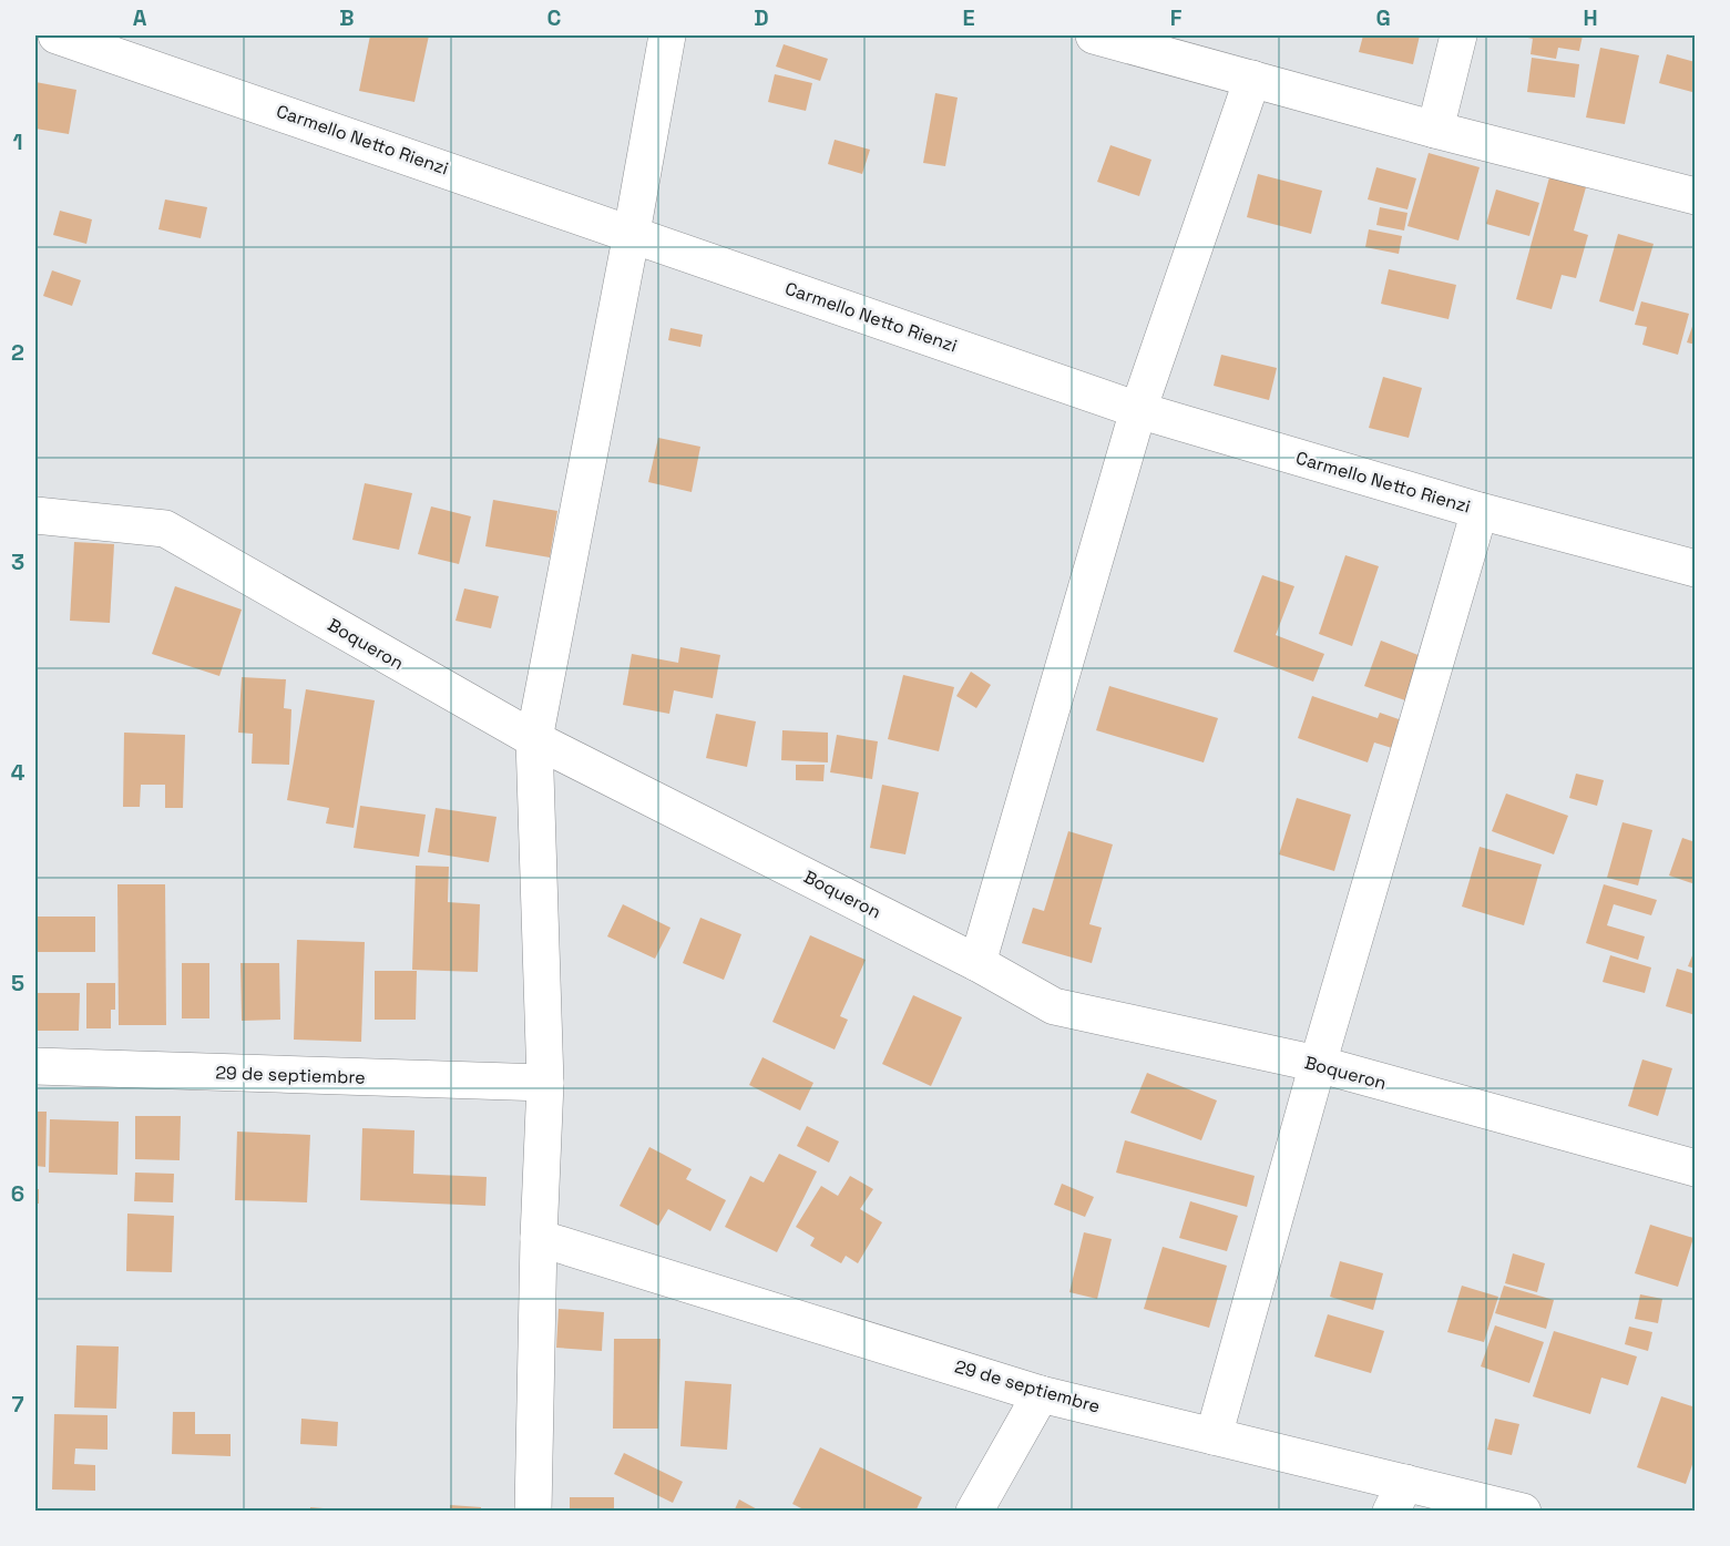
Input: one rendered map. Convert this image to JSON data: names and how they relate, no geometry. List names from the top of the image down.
{
  "streets": {
    "street": ["Carmello Netto Rienzi", "Boqueron", "29 de septiembre"]
  },
  "grid": {
    "columns": [
      "A",
      "B",
      "C",
      "D",
      "E",
      "F",
      "G",
      "H"
    ],
    "rows": [
      "1",
      "2",
      "3",
      "4",
      "5",
      "6",
      "7"
    ]
  }
}
